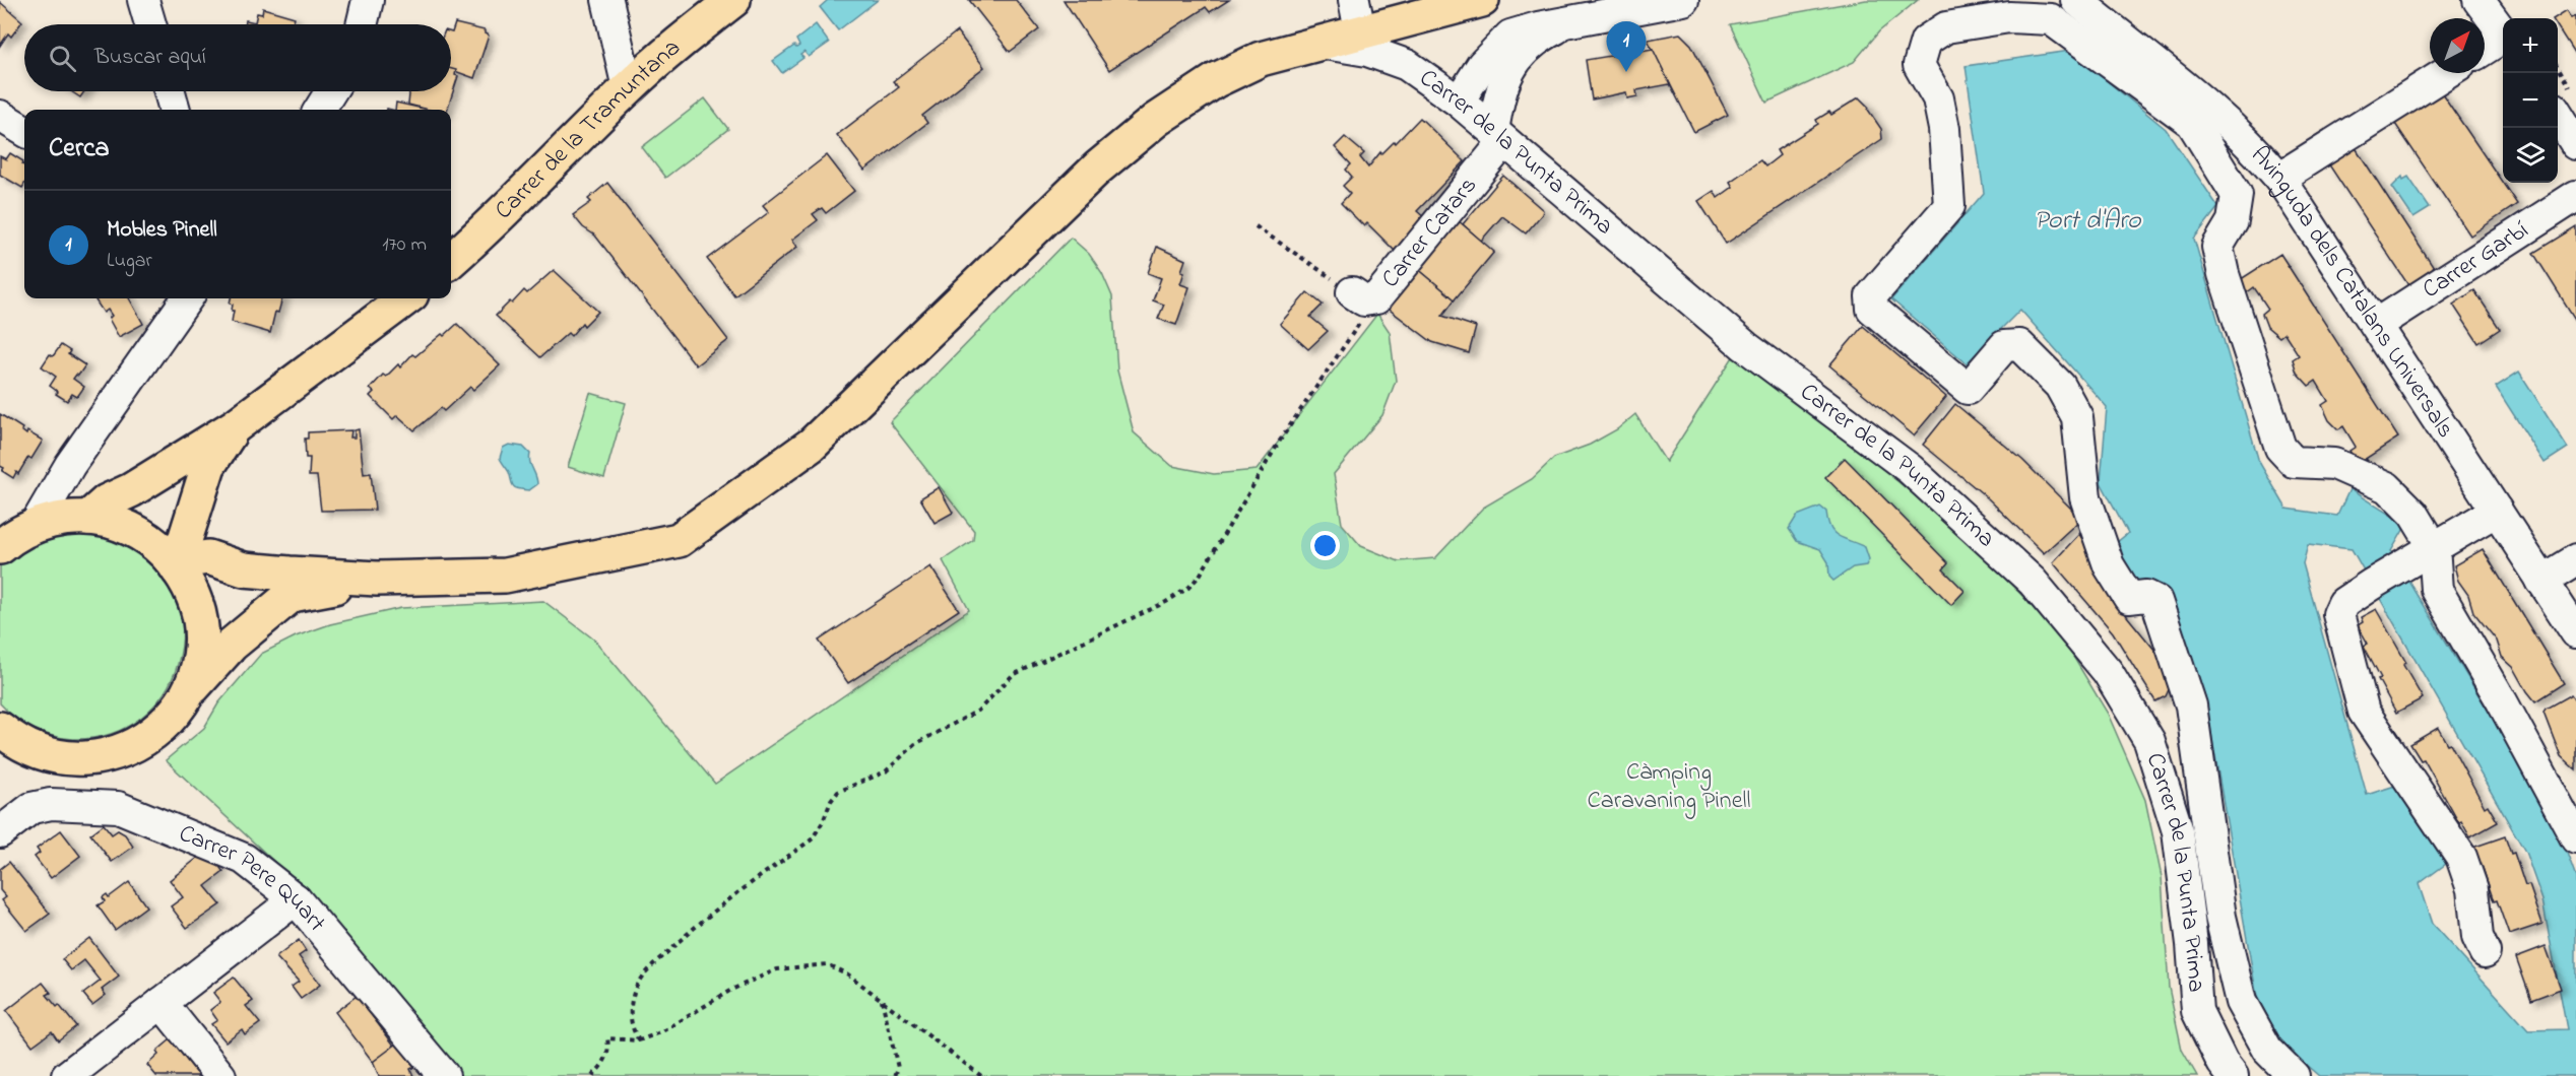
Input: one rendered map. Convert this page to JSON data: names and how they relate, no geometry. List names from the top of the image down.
{
  "streets": {
    "main road": ["Carrer de la Tramuntana"],
    "street": [
      "Carrer de la Punta Prima",
      "Carrer Catars",
      "Carrer Garbí",
      "Avinguda dels Catalans Universals",
      "Carrer Pere Quart"
    ]
  },
  "crossings": [
    ["Carrer de la Punta Prima", "Carrer Catars"],
    ["Carrer Garbí", "Avinguda dels Catalans Universals"]
  ],
  "water": ["Port d'Aro"],
  "parks": ["Càmping Caravaning Pinell"],
  "north": "top right",
  "page": {
    "map_buttons": ["+", "−"],
    "pins": "1",
    "search": "Buscar aquí",
    "heading": "Cerca",
    "list": [
      {
        "mark": "1",
        "name": "Mobles Pinell",
        "note": "Lugar",
        "value": "170 m"
      }
    ]
  }
}
